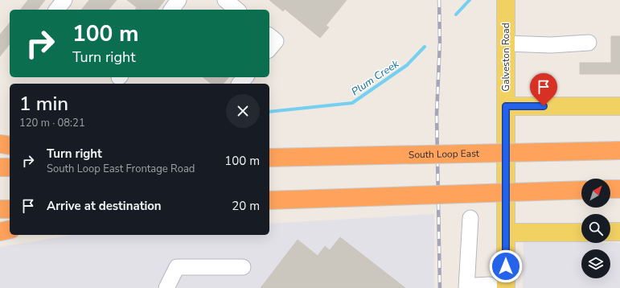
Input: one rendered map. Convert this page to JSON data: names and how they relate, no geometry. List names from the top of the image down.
{
  "streets": {
    "highway": ["South Loop East"],
    "main road": ["Galveston Road"]
  },
  "water": ["Plum Creek"],
  "north": "top right",
  "page": {
    "turn": ["100 m", "Turn right"],
    "heading": ["1 min", "120 m · 08:21"],
    "list": [
      {
        "name": "Turn right",
        "note": "South Loop East Frontage Road",
        "value": "100 m"
      },
      {
        "name": "Arrive at destination",
        "value": "20 m"
      }
    ]
  }
}
